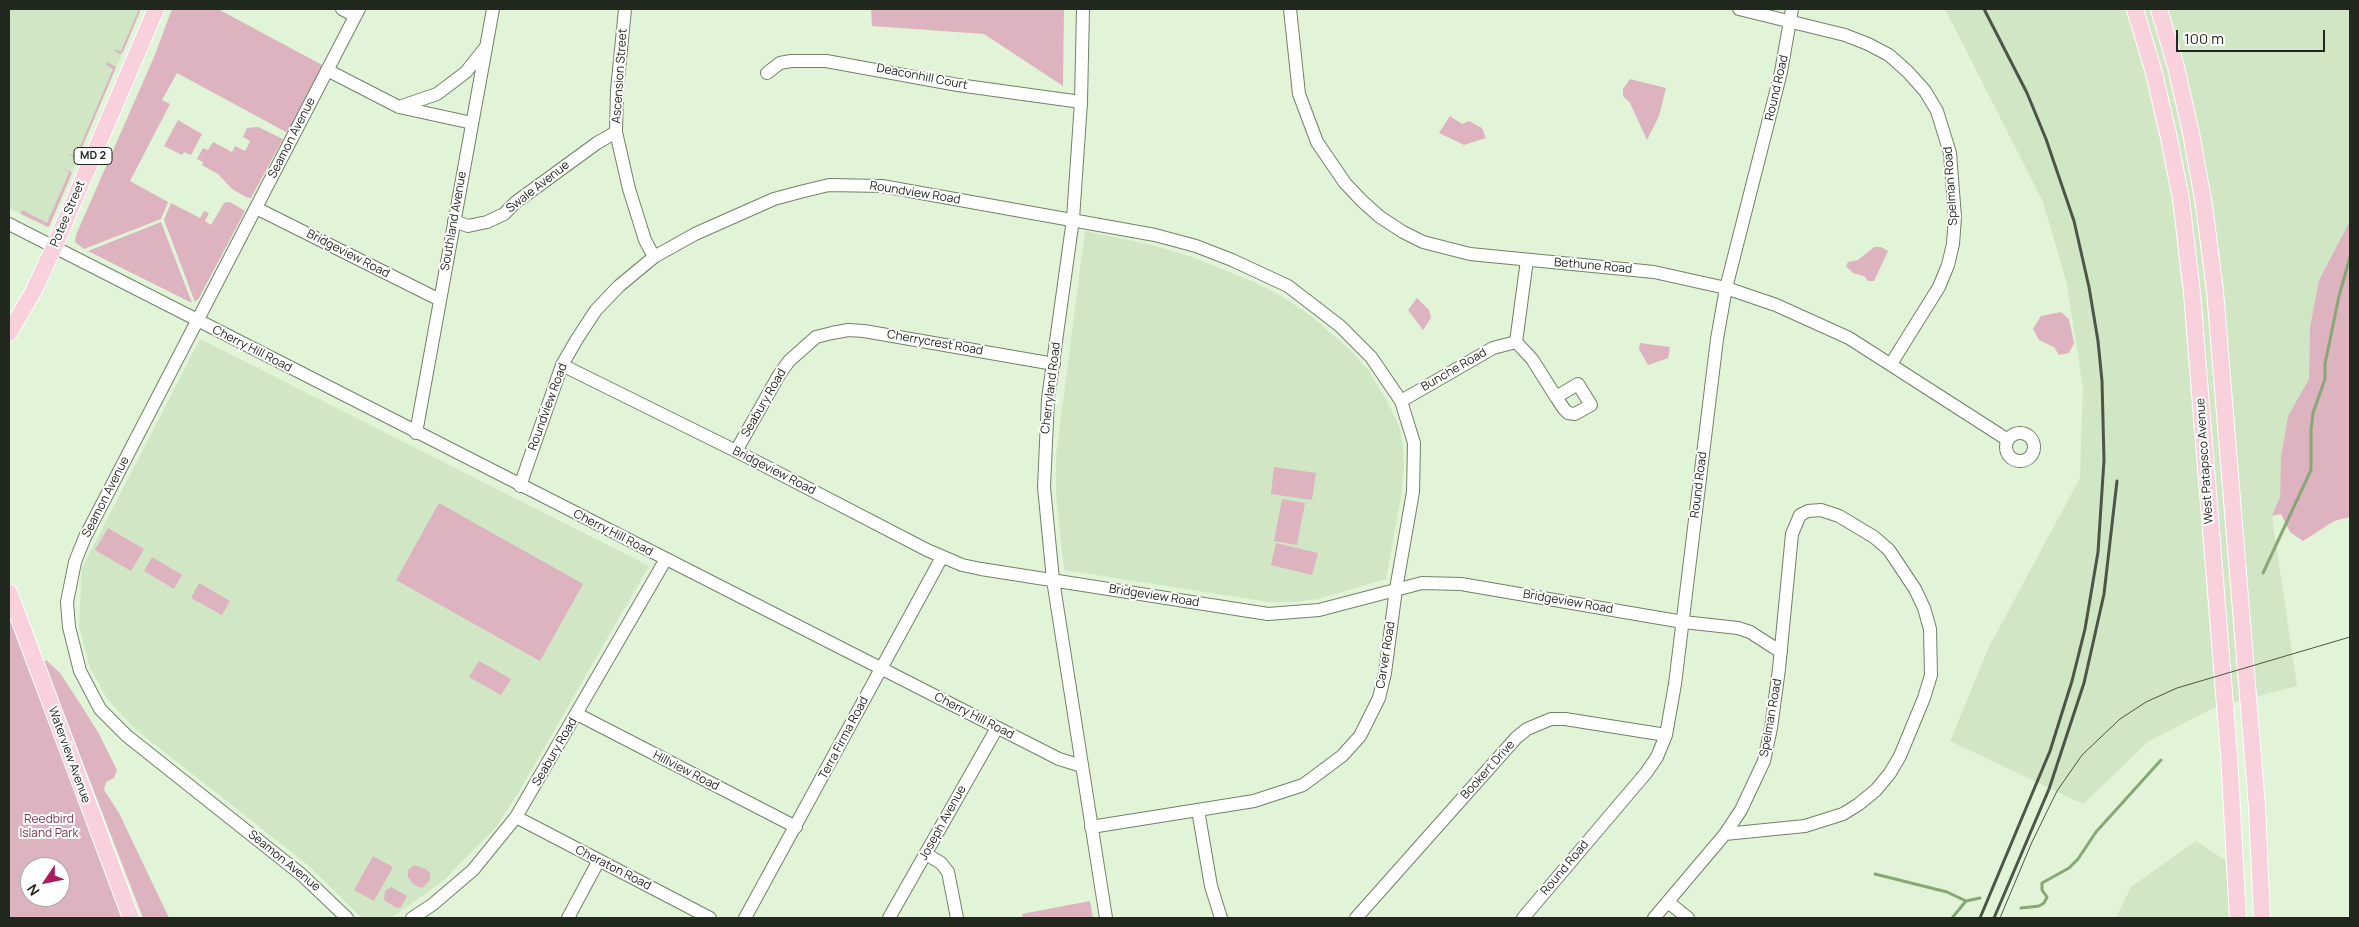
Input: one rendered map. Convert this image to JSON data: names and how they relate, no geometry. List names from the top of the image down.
{
  "streets": {
    "main road": [
      "MD 2",
      "Potee Street",
      "West Patapsco Avenue",
      "Waterview Avenue"
    ],
    "street": [
      "Ascension Street",
      "Deaconhill Court",
      "Round Road",
      "Seamon Avenue",
      "Spelman Road",
      "Swale Avenue",
      "Roundview Road",
      "Southland Avenue",
      "Bridgeview Road",
      "Bethune Road",
      "Cherrycrest Road",
      "Cherry Hill Road",
      "Bunche Road",
      "Cherryland Road",
      "Seabury Road",
      "Carver Road",
      "Terra Firma Road",
      "Bookert Drive",
      "Hillview Road",
      "Joseph Avenue",
      "Cheraton Road"
    ]
  },
  "crossings": [
    ["Ascension Street", "Swale Avenue"],
    ["Ascension Street", "Roundview Road"],
    ["Deaconhill Court", "Cherryland Road"],
    ["Round Road", "Spelman Road"],
    ["Round Road", "Bridgeview Road"],
    ["Round Road", "Bethune Road"],
    ["Round Road", "Bookert Drive"],
    ["Seamon Avenue", "Bridgeview Road"],
    ["Seamon Avenue", "Cherry Hill Road"],
    ["Spelman Road", "Bridgeview Road"],
    ["Spelman Road", "Bethune Road"],
    ["Swale Avenue", "Southland Avenue"],
    ["Roundview Road", "Bridgeview Road"],
    ["Roundview Road", "Cherry Hill Road"],
    ["Roundview Road", "Bunche Road"],
    ["Roundview Road", "Cherryland Road"],
    ["Roundview Road", "Carver Road"],
    ["Potee Street", "Cherry Hill Road"],
    ["Southland Avenue", "Bridgeview Road"],
    ["Southland Avenue", "Cherry Hill Road"],
    ["Bridgeview Road", "Cherryland Road"],
    ["Bridgeview Road", "Seabury Road"],
    ["Bridgeview Road", "Carver Road"],
    ["Bridgeview Road", "Terra Firma Road"],
    ["Cherrycrest Road", "Cherryland Road"],
    ["Cherrycrest Road", "Seabury Road"],
    ["Cherry Hill Road", "Cherryland Road"],
    ["Cherry Hill Road", "Seabury Road"],
    ["Cherry Hill Road", "Terra Firma Road"],
    ["Cherry Hill Road", "Joseph Avenue"],
    ["Bunche Road", "Carver Road"],
    ["Seabury Road", "Hillview Road"],
    ["Seabury Road", "Cheraton Road"],
    ["Terra Firma Road", "Hillview Road"]
  ],
  "parks": ["Reedbird Island Park"],
  "scale_bar": "100 m",
  "north": "bottom left"
}
